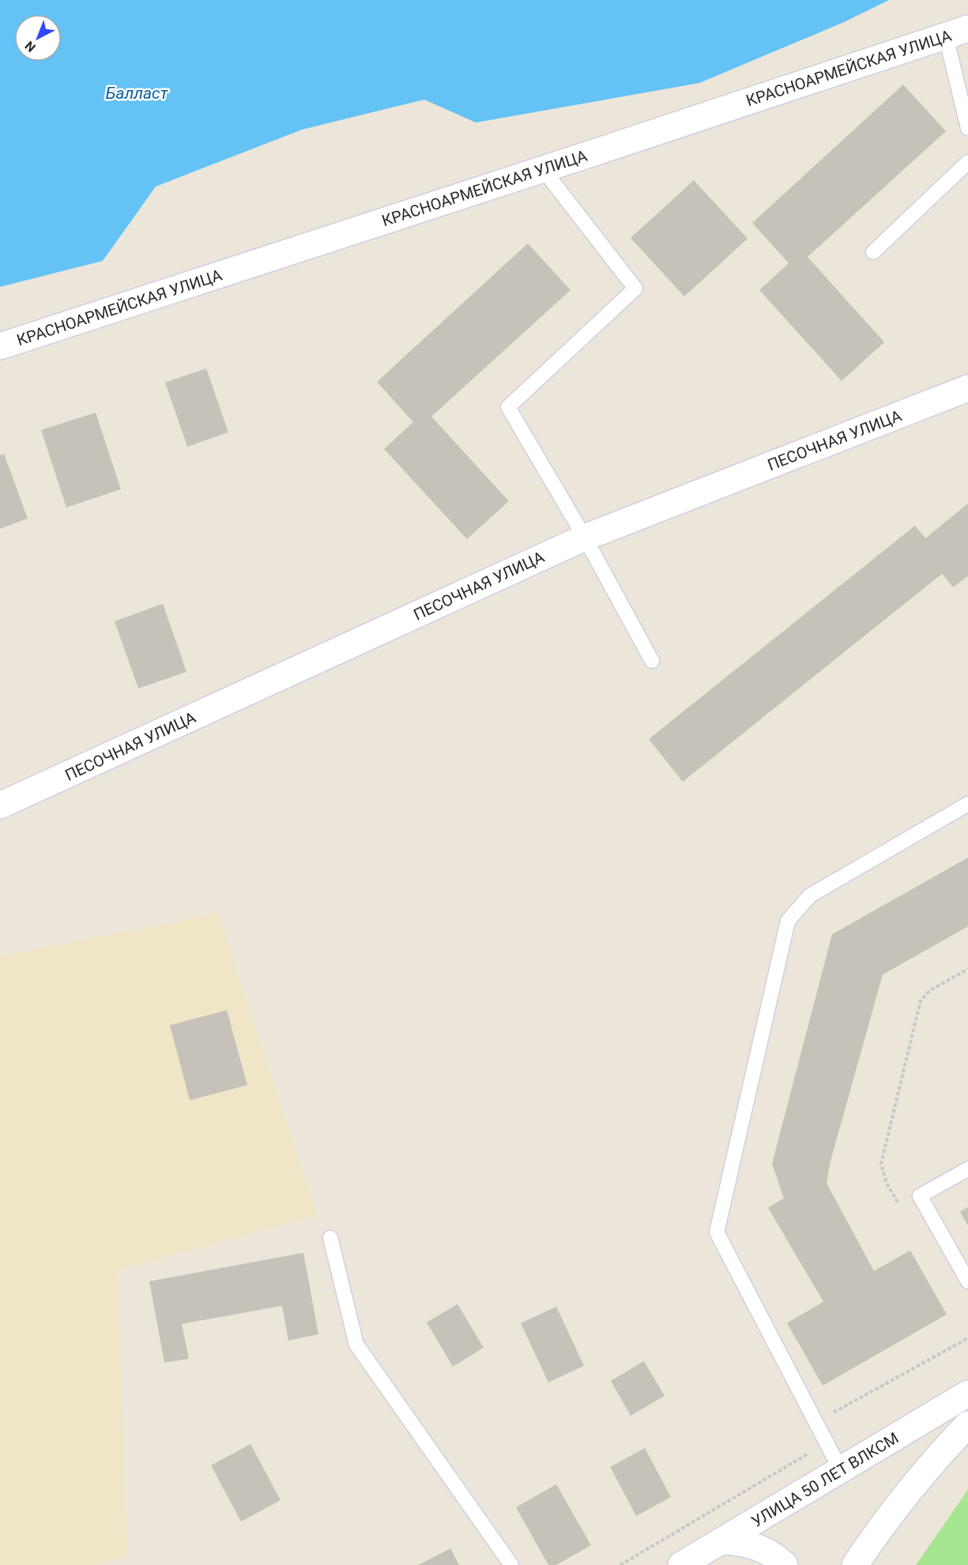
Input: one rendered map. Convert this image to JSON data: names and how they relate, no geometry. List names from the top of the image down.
{
  "streets": {
    "street": ["КРАСНОАРМЕЙСКАЯ УЛИЦА", "ПЕСОЧНАЯ УЛИЦА", "УЛИЦА 50 ЛЕТ ВЛКСМ"]
  },
  "water": ["Балласт"],
  "north": "bottom left"
}
